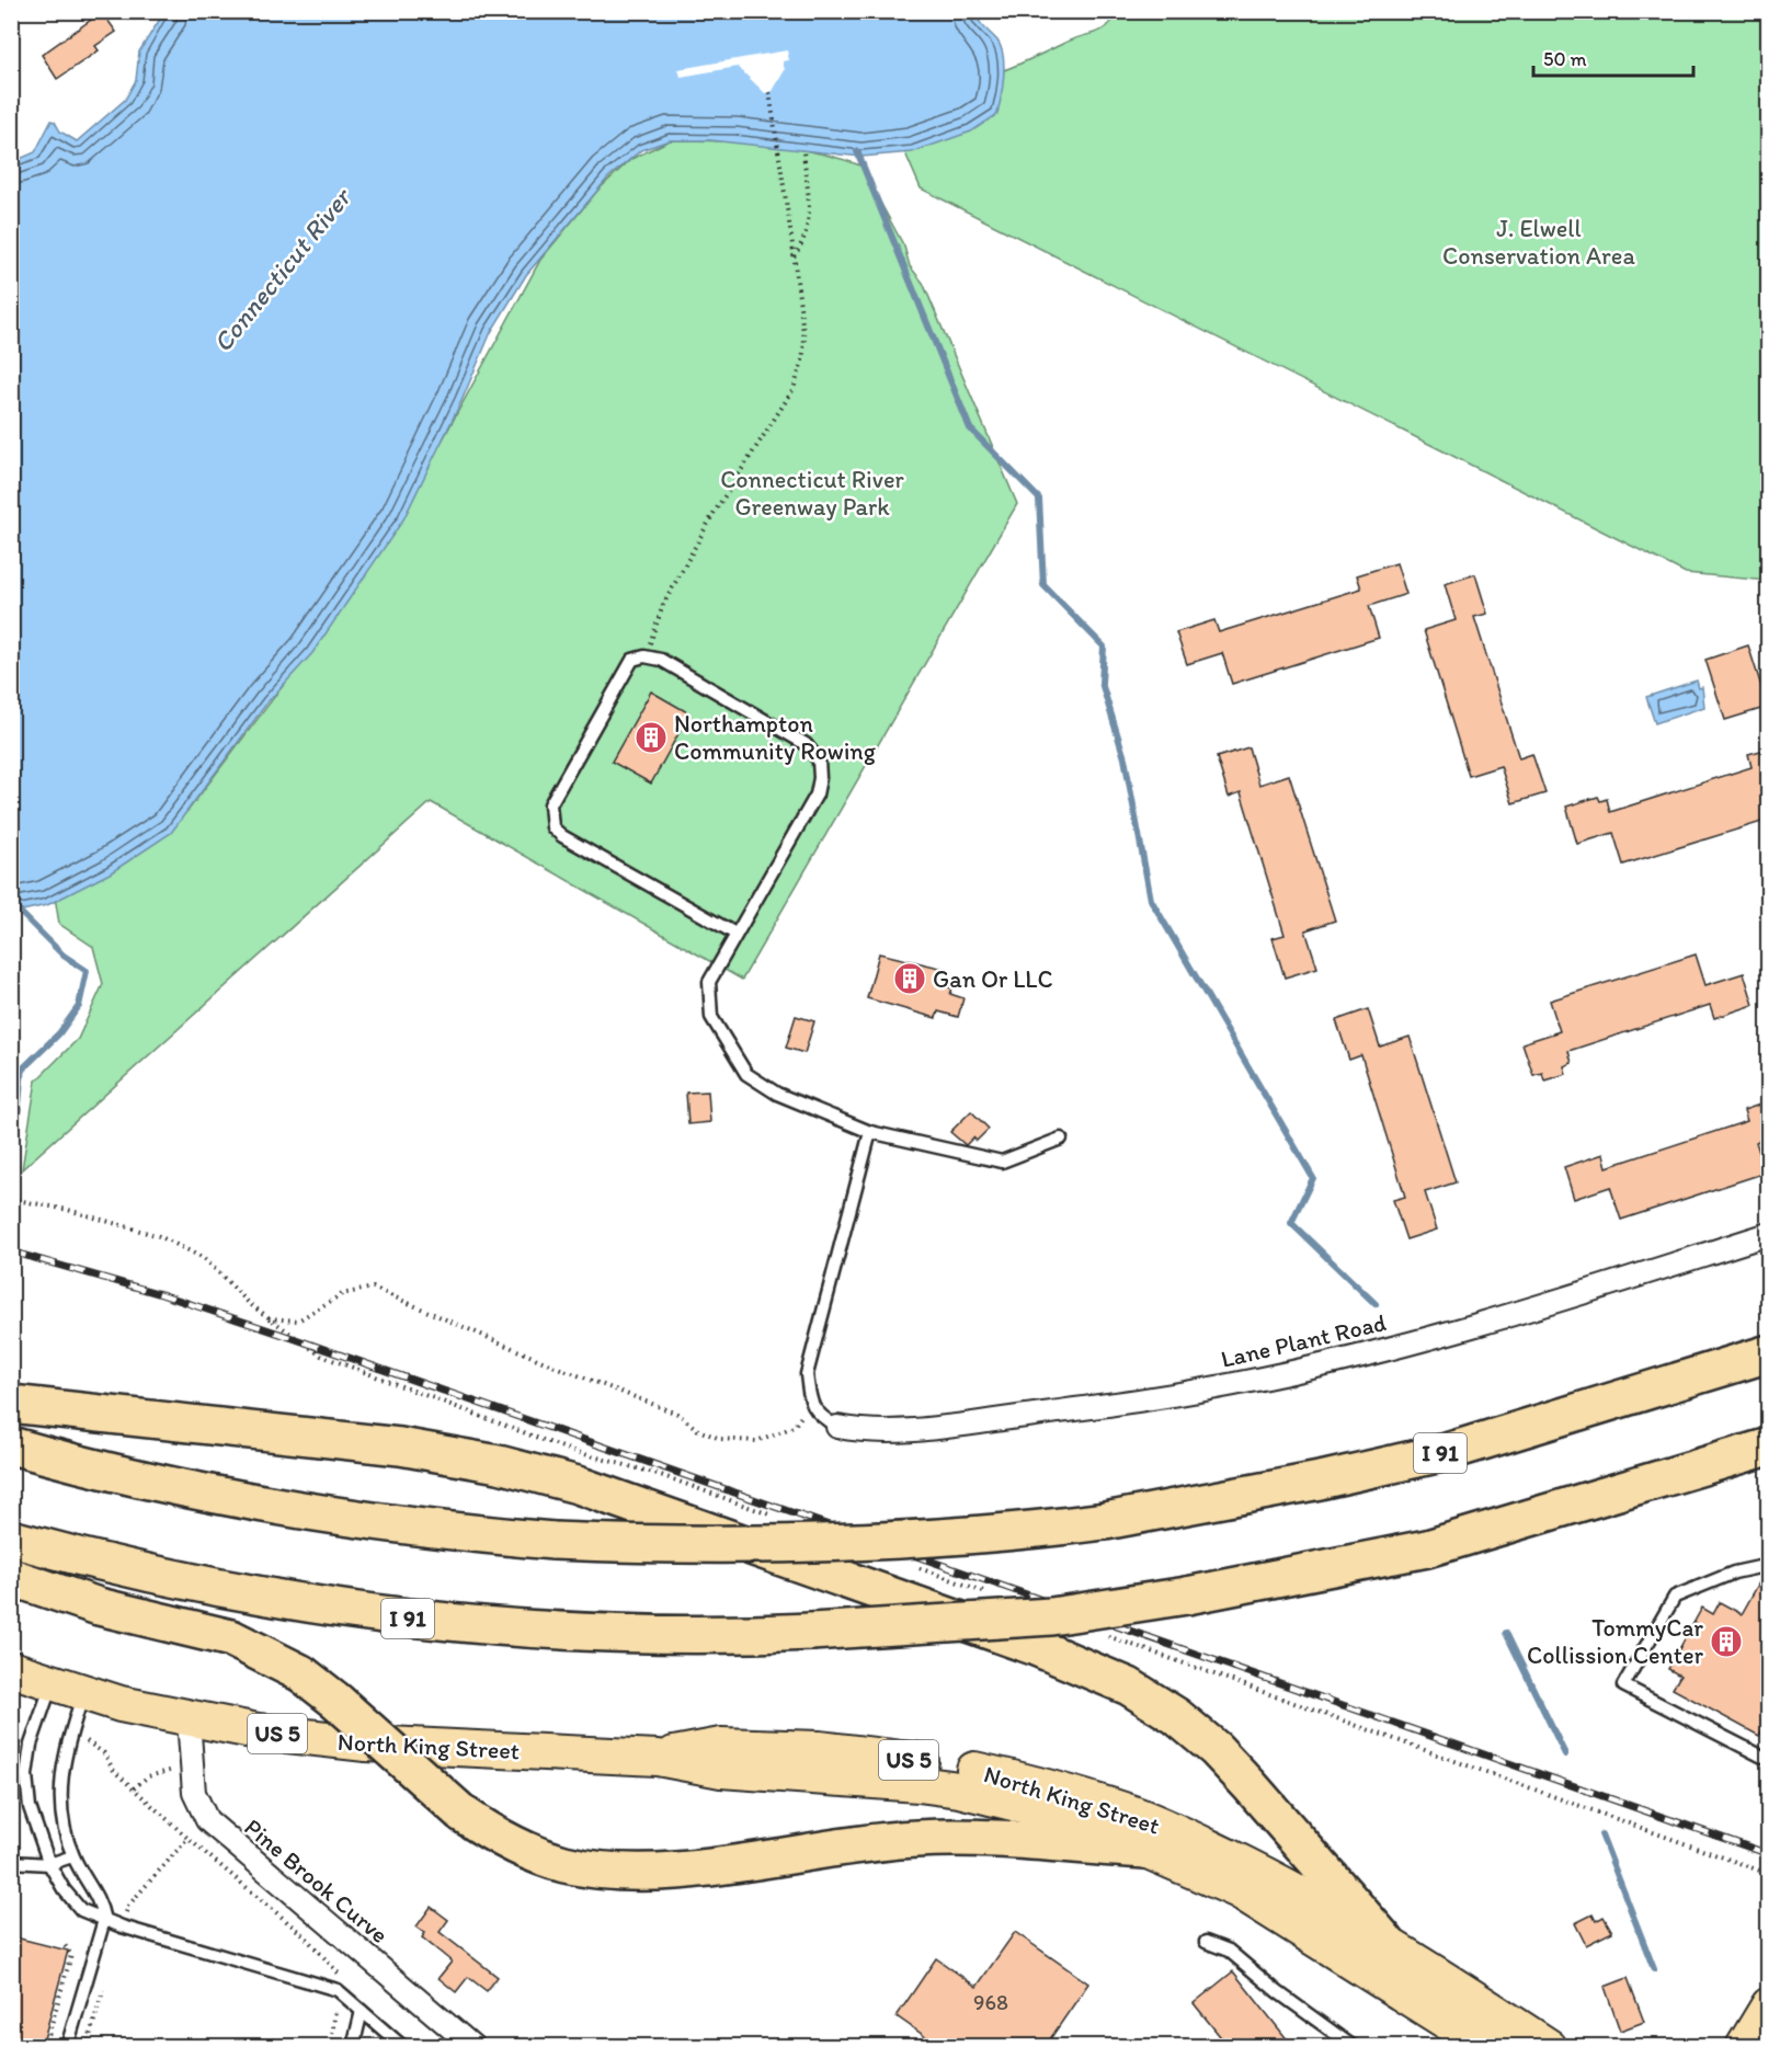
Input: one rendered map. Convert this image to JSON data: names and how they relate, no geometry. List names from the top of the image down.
{
  "streets": {
    "highway": ["I 91"],
    "main road": ["US 5", "North King Street"],
    "street": ["Lane Plant Road", "Pine Brook Curve"]
  },
  "crossings": [
    ["North King Street", "Pine Brook Curve"]
  ],
  "water": ["Connecticut River"],
  "parks": ["J. Elwell Conservation Area", "Connecticut River Greenway Park"],
  "places": {
    "building": ["Northampton Community Rowing", "Gan Or LLC", "TommyCar Collission Center"]
  },
  "house_numbers": ["968"],
  "scale_bar": "50 m"
}
